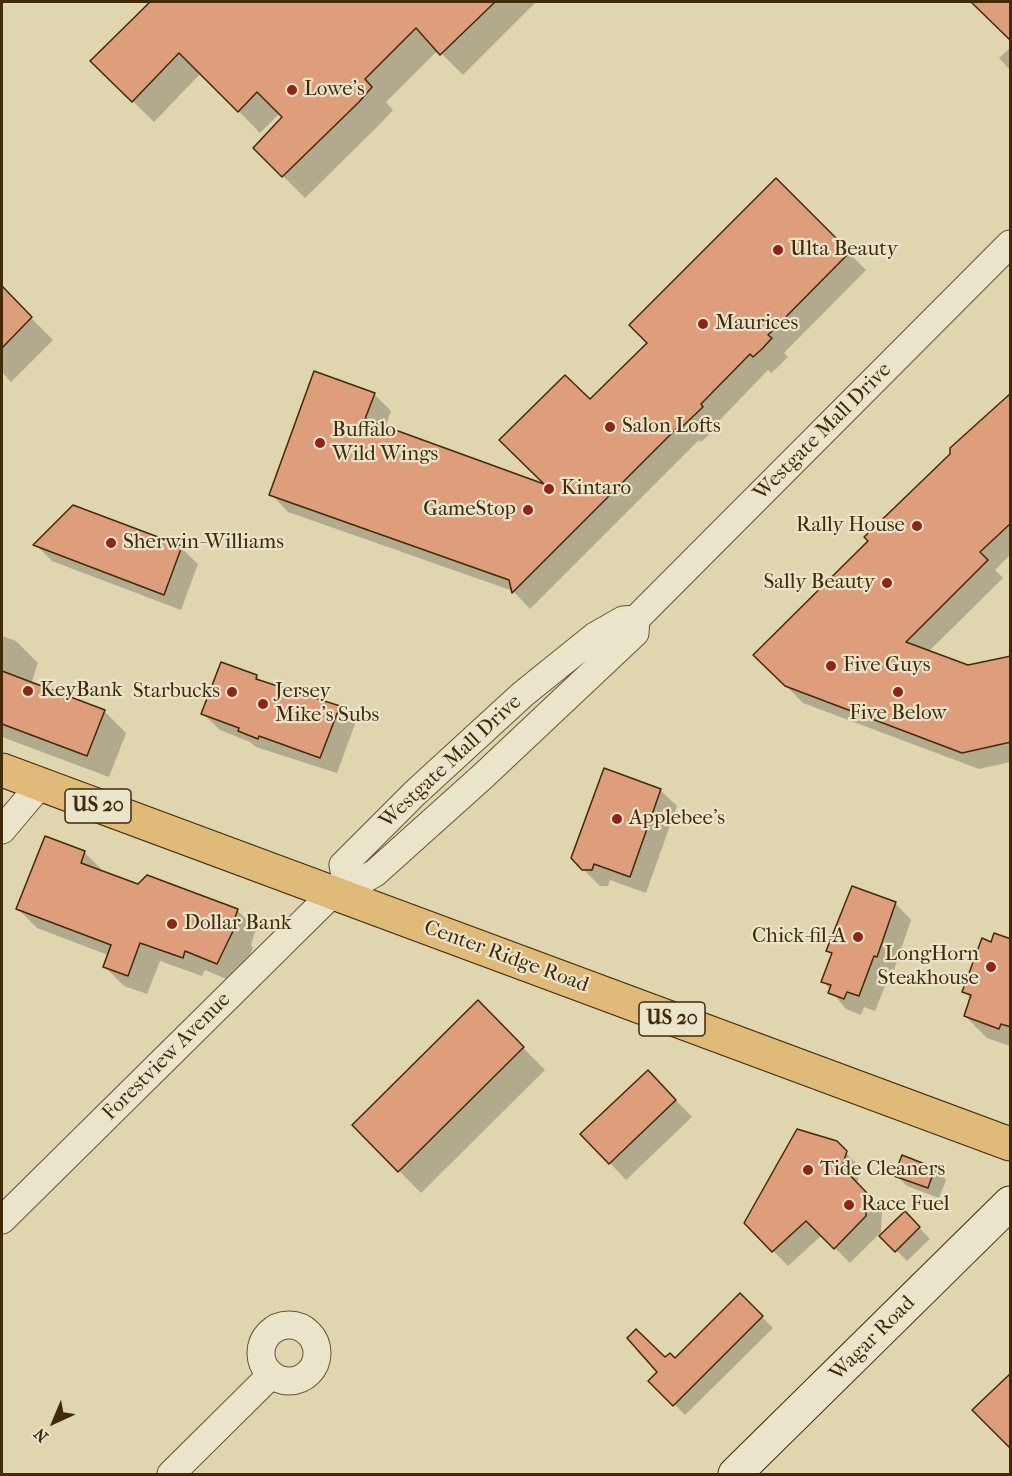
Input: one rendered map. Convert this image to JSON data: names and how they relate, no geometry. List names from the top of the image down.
{
  "streets": {
    "main road": ["US 20", "Center Ridge Road", "Wagar Road"],
    "street": ["Westgate Mall Drive", "Forestview Avenue"]
  },
  "crossings": [
    ["Westgate Mall Drive", "Center Ridge Road"],
    ["Westgate Mall Drive", "Forestview Avenue"],
    ["Center Ridge Road", "Forestview Avenue"]
  ],
  "places": [
    "Lowe's",
    "Ulta Beauty",
    "Maurices",
    "Salon Lofts",
    "Buffalo Wild Wings",
    "Kintaro",
    "GameStop",
    "Rally House",
    "Sherwin-Williams",
    "Sally Beauty",
    "Five Guys",
    "KeyBank",
    "Starbucks",
    "Five Below",
    "Jersey Mike's Subs",
    "Applebee's",
    "Dollar Bank",
    "Chick-fil-A",
    "LongHorn Steakhouse",
    "Tide Cleaners",
    "Race Fuel"
  ],
  "north": "bottom left"
}
